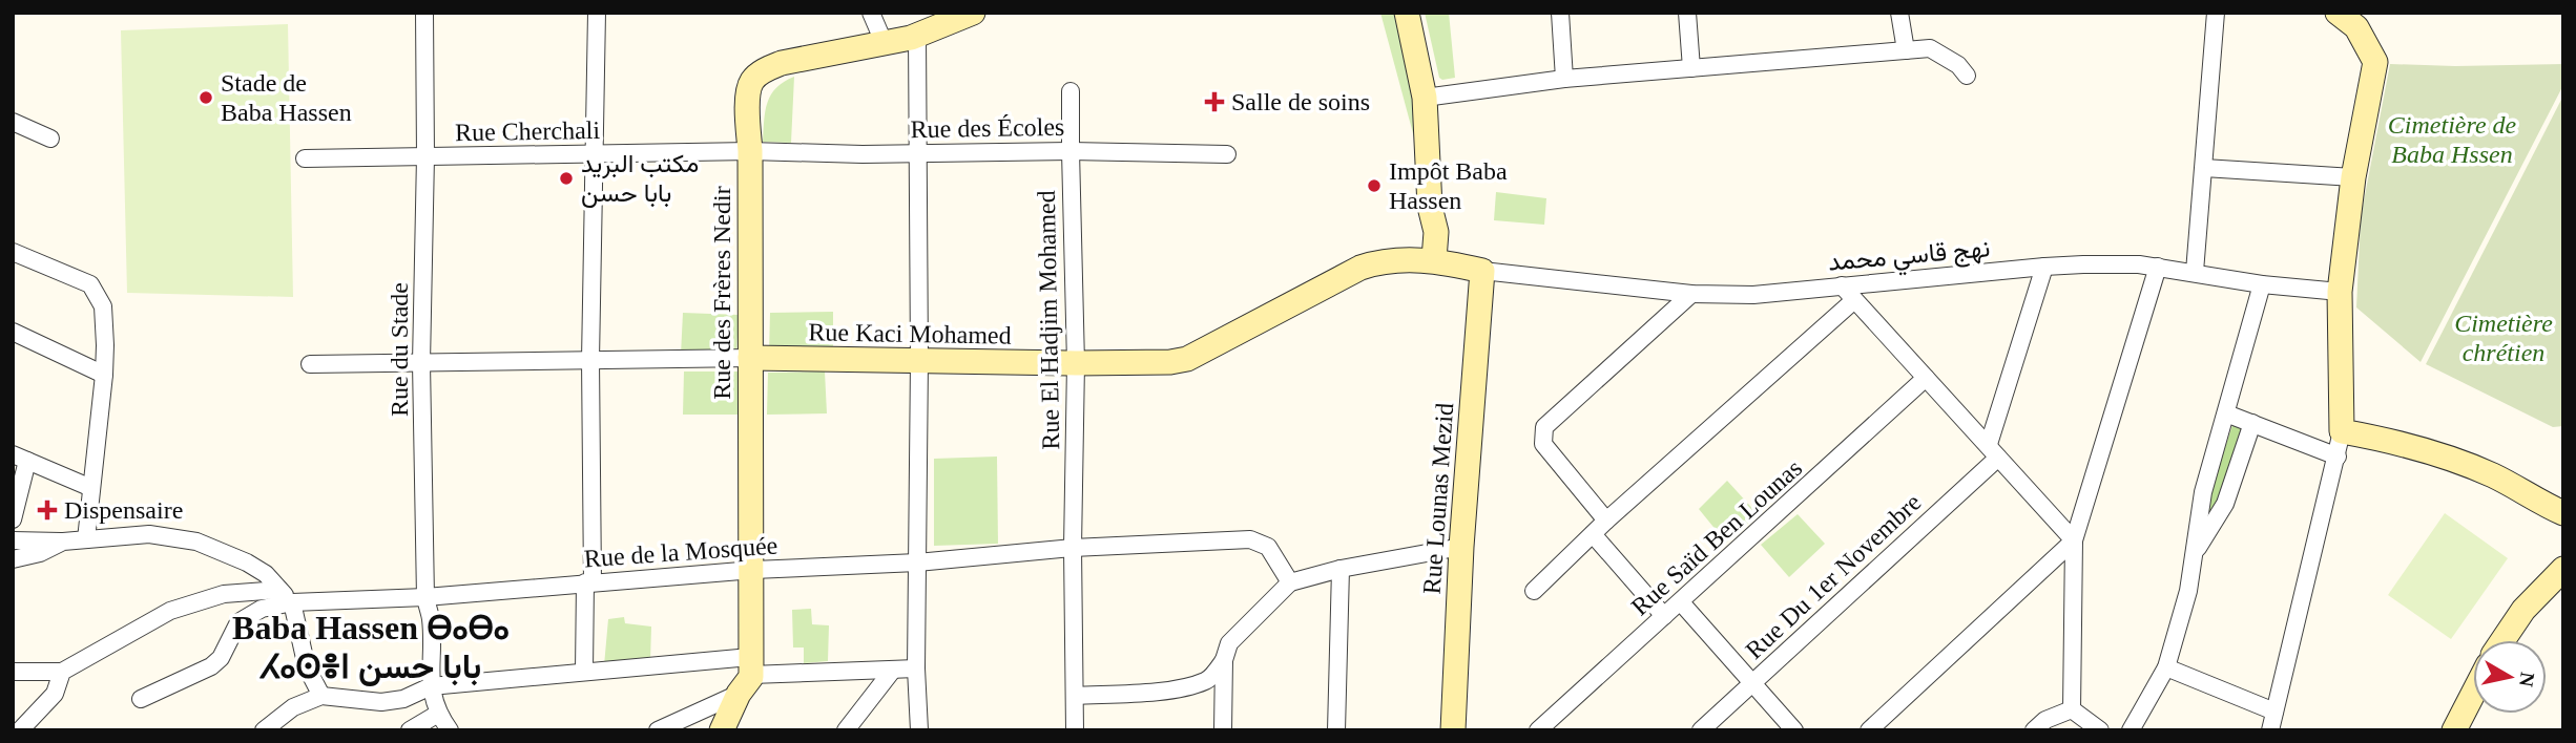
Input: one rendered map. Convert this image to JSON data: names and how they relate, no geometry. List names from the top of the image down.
{
  "streets": {
    "street": [
      "Rue des Écoles",
      "Rue Cherchali",
      "نهج قاسي محمد",
      "Rue des Frères Nedir",
      "Rue El Hadjim Mohamed",
      "Rue Kaci Mohamed",
      "Rue du Stade",
      "Rue Lounas Mezid",
      "Rue Saïd Ben Lounas",
      "Rue de la Mosquée",
      "Rue Du 1er Novembre"
    ]
  },
  "crossings": [
    ["Rue des Écoles", "Rue Cherchali"],
    ["Rue des Écoles", "Rue des Frères Nedir"],
    ["Rue des Écoles", "Rue El Hadjim Mohamed"],
    ["Rue Cherchali", "Rue des Frères Nedir"],
    ["Rue Cherchali", "Rue du Stade"],
    ["نهج قاسي محمد", "Rue Kaci Mohamed"],
    ["نهج قاسي محمد", "Rue Lounas Mezid"],
    ["Rue des Frères Nedir", "Rue Kaci Mohamed"],
    ["Rue des Frères Nedir", "Rue de la Mosquée"],
    ["Rue El Hadjim Mohamed", "Rue Kaci Mohamed"],
    ["Rue El Hadjim Mohamed", "Rue de la Mosquée"],
    ["Rue Kaci Mohamed", "Rue du Stade"],
    ["Rue Kaci Mohamed", "Rue Lounas Mezid"],
    ["Rue du Stade", "Rue de la Mosquée"]
  ],
  "districts": ["Baba Hassen ⴱⴰⴱⴰ ⵃⴰⵙⴻⵏ بابا حسن"],
  "parks": ["Cimetière de Baba Hssen", "Cimetière chrétien"],
  "places": {
    "other": ["Stade de Baba Hassen", "مكتب البريد بابا حسن", "Impôt Baba Hassen"],
    "health": ["Salle de soins", "Dispensaire"]
  },
  "north": "right"
}
